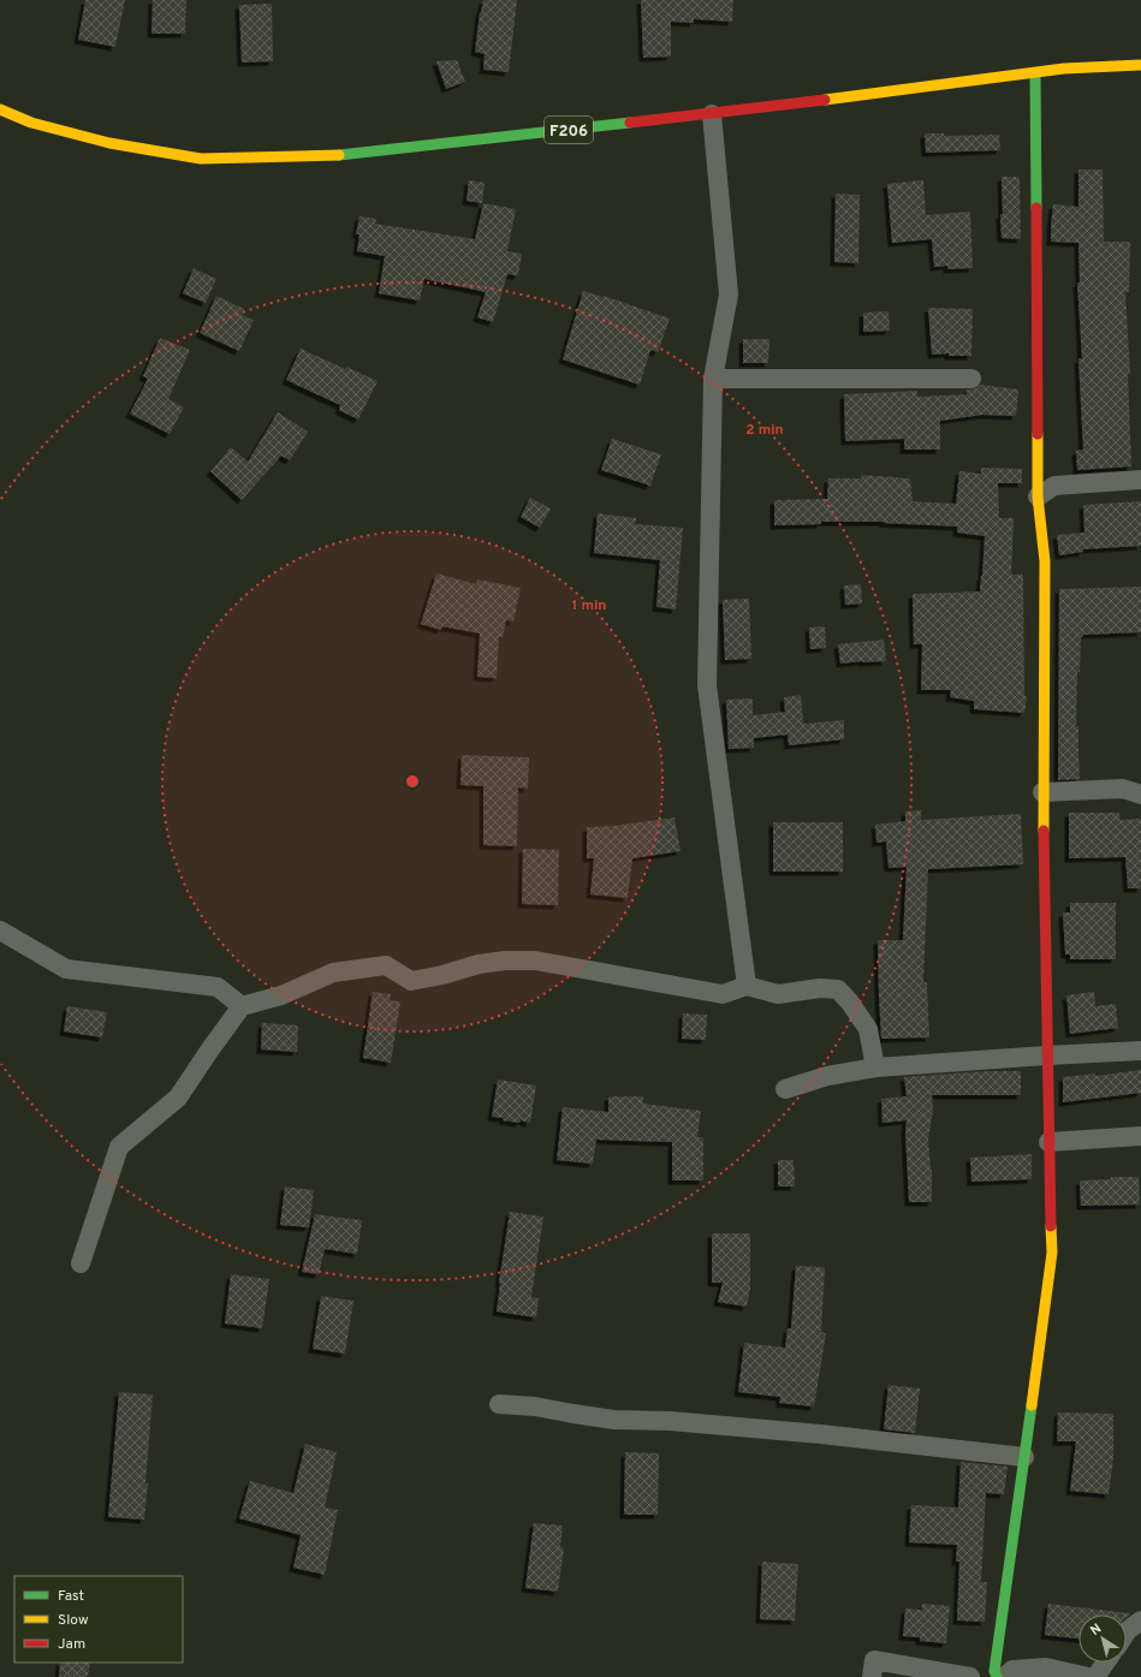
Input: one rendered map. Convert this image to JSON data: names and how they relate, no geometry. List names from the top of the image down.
{
  "streets": {
    "street": ["F206"]
  },
  "legend": ["Fast", "Slow", "Jam"],
  "north": "top left",
  "rings": ["2 min", "1 min"]
}
